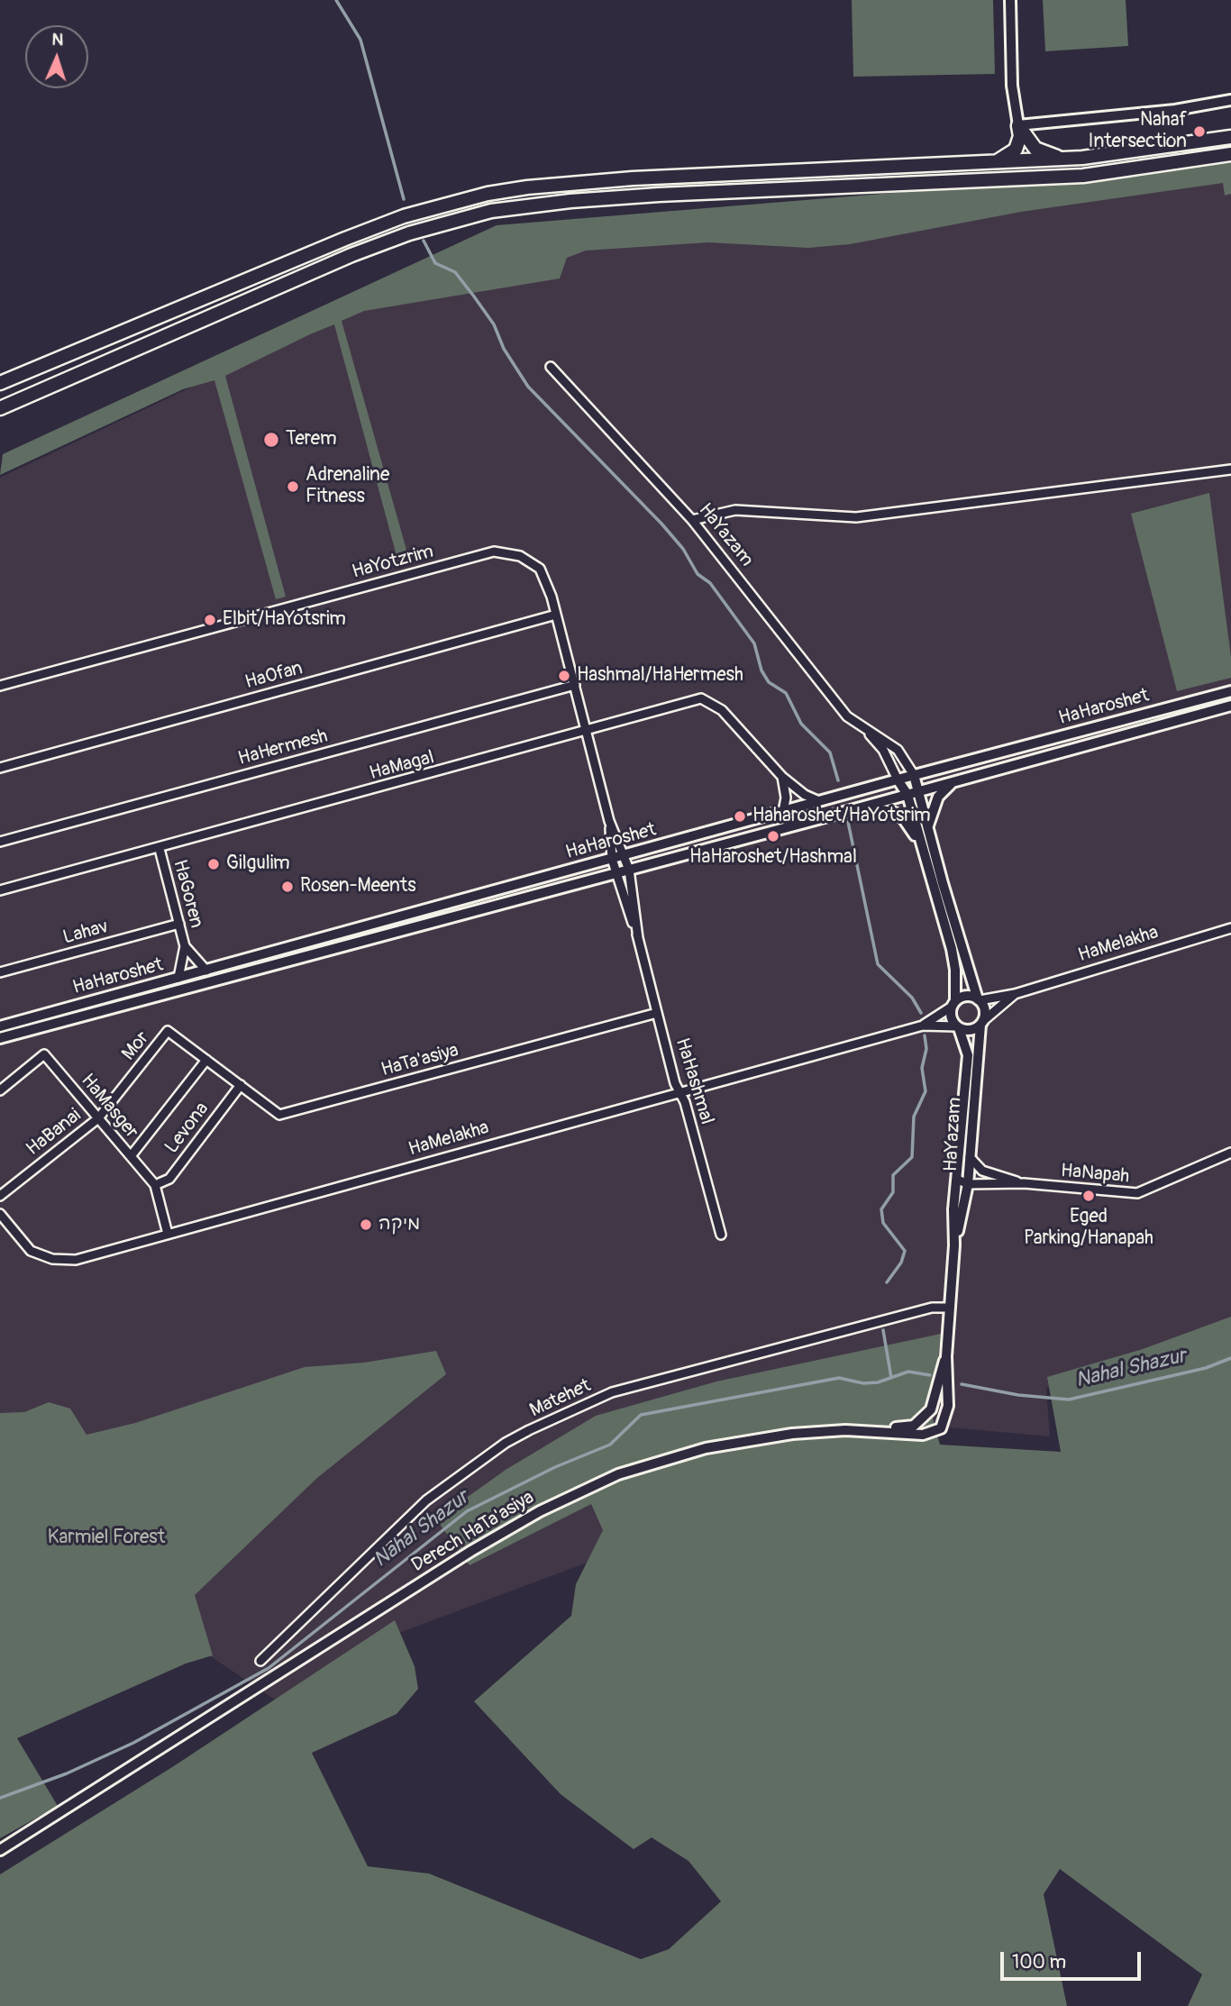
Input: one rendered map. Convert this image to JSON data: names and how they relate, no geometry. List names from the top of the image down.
{
  "streets": {
    "street": [
      "HaYazam",
      "HaYotzrim",
      "HaOfan",
      "HaHaroshet",
      "HaHermesh",
      "HaMagal",
      "HaGoren",
      "Lahav",
      "HaMelakha",
      "Mor",
      "HaTa'asiya",
      "HaHashmal",
      "HaMasger",
      "Levona",
      "HaBanai",
      "HaNapah",
      "Matehet",
      "Derech HaTa'asiya"
    ]
  },
  "crossings": [
    ["HaYazam", "HaHaroshet"],
    ["HaYazam", "HaMelakha"],
    ["HaYazam", "HaNapah"],
    ["HaYazam", "Matehet"],
    ["HaYazam", "Derech HaTa'asiya"],
    ["HaYotzrim", "HaOfan"],
    ["HaYotzrim", "HaHaroshet"],
    ["HaYotzrim", "HaHermesh"],
    ["HaYotzrim", "HaMagal"],
    ["HaYotzrim", "HaHashmal"],
    ["HaHaroshet", "HaMagal"],
    ["HaHaroshet", "HaGoren"],
    ["HaHaroshet", "HaHashmal"],
    ["HaMagal", "HaGoren"],
    ["HaGoren", "Lahav"],
    ["HaMelakha", "HaHashmal"],
    ["HaMelakha", "HaMasger"],
    ["Mor", "HaTa'asiya"],
    ["Mor", "HaMasger"],
    ["Mor", "HaBanai"],
    ["HaTa'asiya", "HaHashmal"],
    ["HaTa'asiya", "Levona"],
    ["HaMasger", "Levona"],
    ["HaMasger", "HaBanai"],
    ["Matehet", "Derech HaTa'asiya"]
  ],
  "water": ["Nahal Shazur"],
  "parks": ["Karmiel Forest"],
  "places": [
    "Nahaf Intersection",
    "Terem",
    "Adrenaline Fitness",
    "Elbit/HaYotsrim",
    "Hashmal/HaHermesh",
    "Haharoshet/HaYotsrim",
    "HaHaroshet/Hashmal",
    "Gilgulim",
    "Rosen-Meents",
    "Eged Parking/Hanapah",
    "מיקה"
  ],
  "scale_bar": "100 m",
  "north": "top"
}
